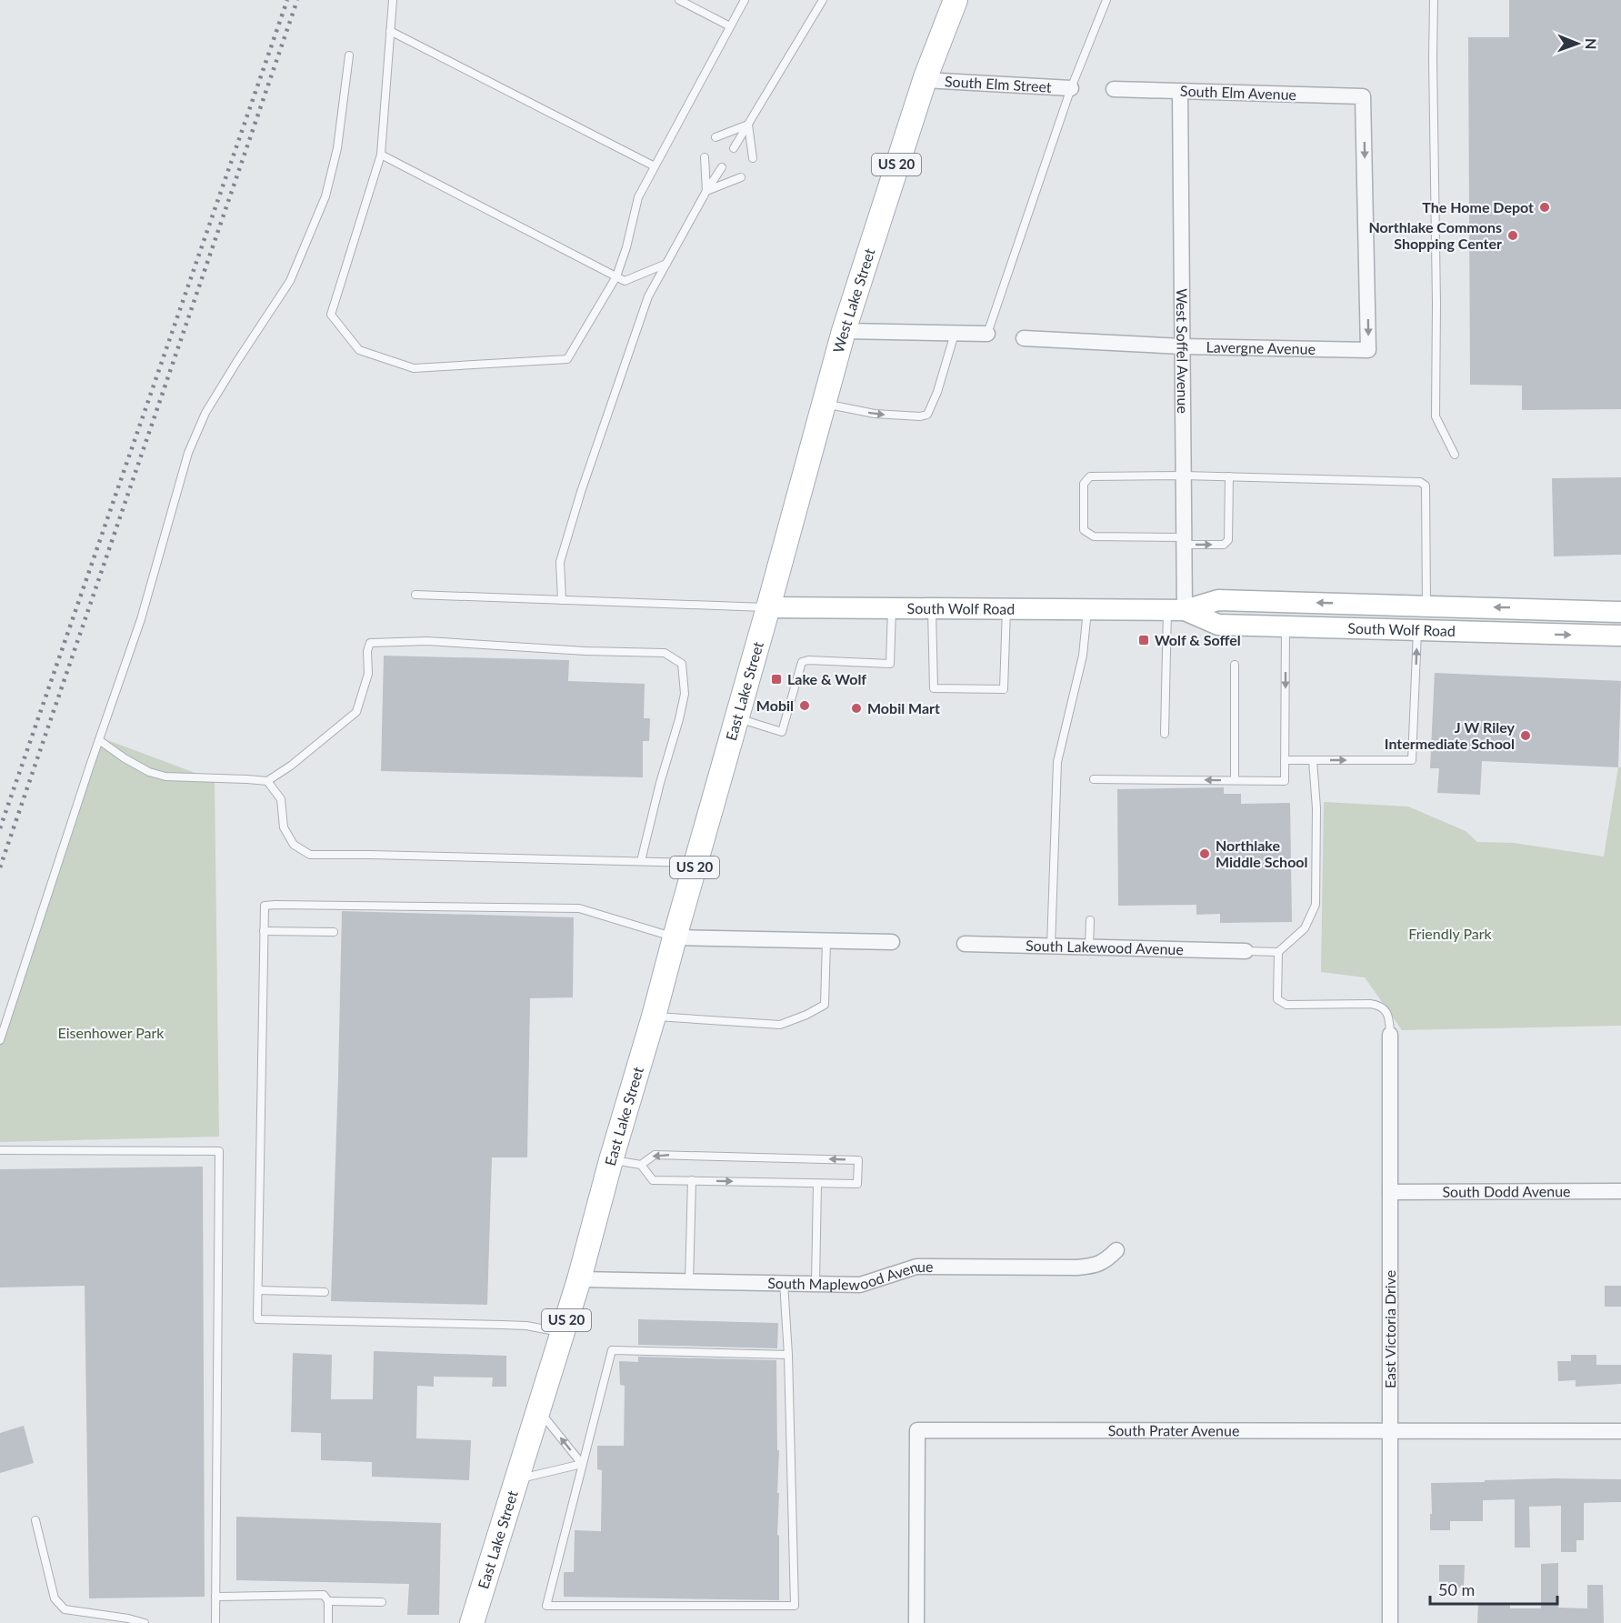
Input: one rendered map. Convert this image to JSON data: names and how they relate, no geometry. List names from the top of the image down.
{
  "streets": {
    "main road": [
      "US 20",
      "West Lake Street",
      "South Wolf Road",
      "East Lake Street"
    ],
    "street": [
      "South Elm Street",
      "South Elm Avenue",
      "Lavergne Avenue",
      "West Soffel Avenue",
      "South Lakewood Avenue",
      "South Dodd Avenue",
      "South Maplewood Avenue",
      "East Victoria Drive",
      "South Prater Avenue"
    ]
  },
  "crossings": [
    ["South Elm Street", "West Lake Street"],
    ["South Elm Avenue", "Lavergne Avenue"],
    ["South Elm Avenue", "West Soffel Avenue"],
    ["West Lake Street", "South Wolf Road"],
    ["West Lake Street", "East Lake Street"],
    ["Lavergne Avenue", "West Soffel Avenue"],
    ["West Soffel Avenue", "South Wolf Road"],
    ["South Wolf Road", "East Lake Street"],
    ["East Lake Street", "South Maplewood Avenue"],
    ["South Dodd Avenue", "East Victoria Drive"],
    ["East Victoria Drive", "South Prater Avenue"]
  ],
  "parks": ["Friendly Park", "Eisenhower Park"],
  "places": {
    "other": [
      "The Home Depot",
      "Northlake Commons Shopping Center",
      "Mobil",
      "Mobil Mart",
      "J W Riley Intermediate School",
      "Northlake Middle School"
    ],
    "transit": ["Wolf & Soffel", "Lake & Wolf"]
  },
  "scale_bar": "50 m",
  "north": "right"
}
